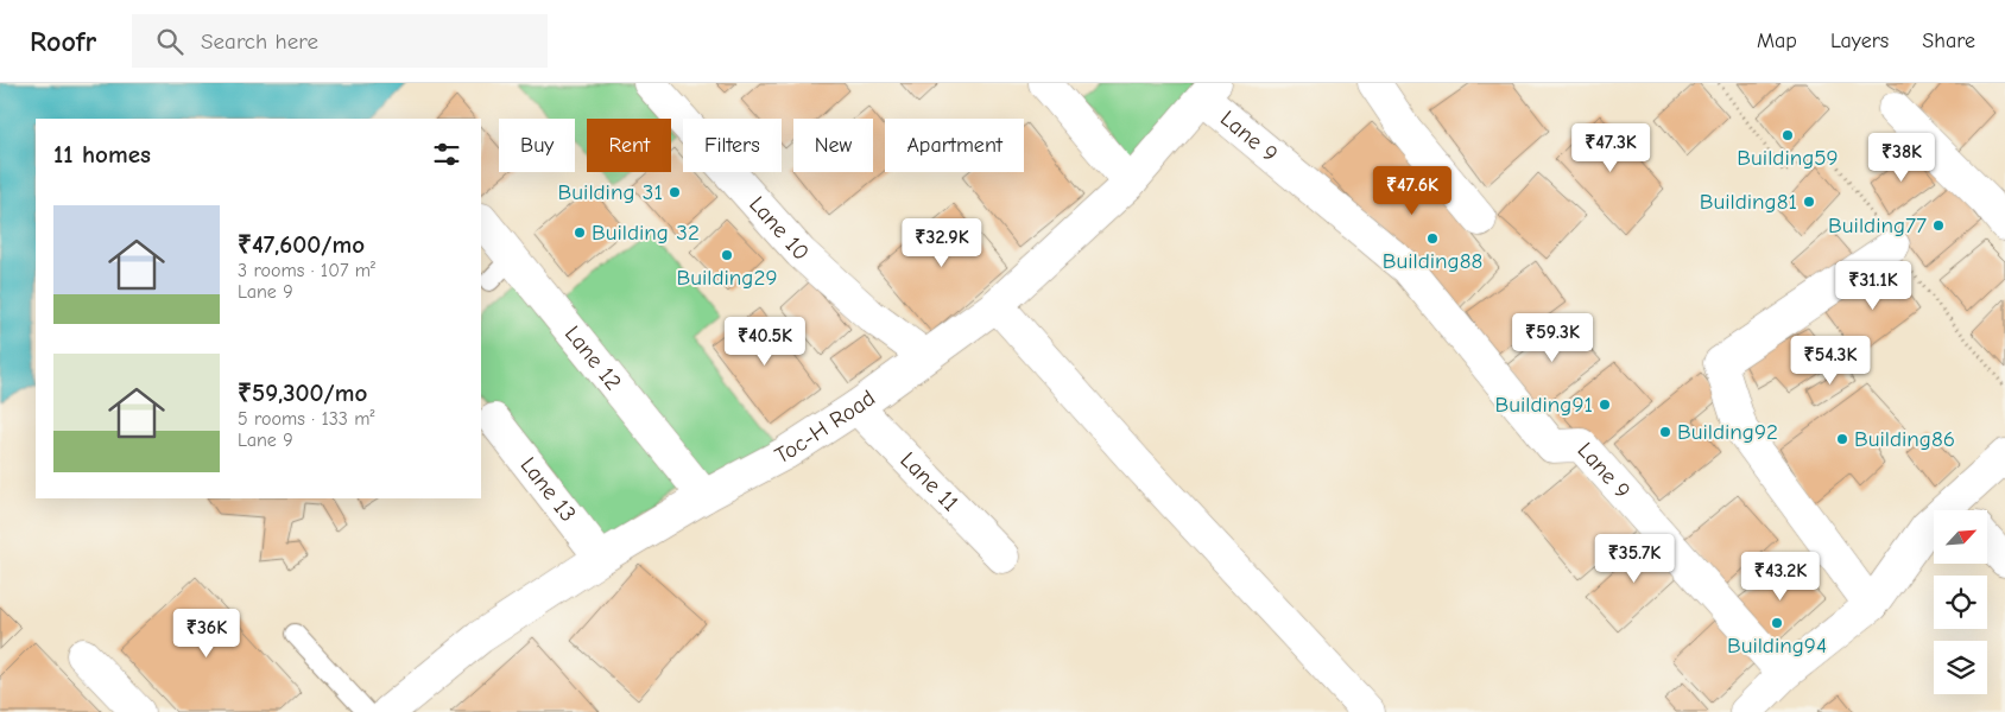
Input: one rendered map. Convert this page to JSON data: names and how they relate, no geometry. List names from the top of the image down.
{
  "streets": {
    "street": [
      "Lane 9",
      "Lane 10",
      "Lane 12",
      "Toc-H Road",
      "Lane 11",
      "Lane 13"
    ]
  },
  "crossings": [
    ["Lane 9", "Toc-H Road"],
    ["Lane 10", "Toc-H Road"],
    ["Lane 12", "Toc-H Road"],
    ["Toc-H Road", "Lane 11"],
    ["Toc-H Road", "Lane 13"]
  ],
  "places": [
    "Building59",
    "Building 31",
    "Building81",
    "Building77",
    "Building 32",
    "Building88",
    "Building29",
    "Building91",
    "Building92",
    "Building86",
    "Building94"
  ],
  "north": "top right",
  "page": {
    "header": "Roofr",
    "search": "Search here",
    "nav": ["Map", "Layers", "Share"],
    "chip": [
      "Buy",
      "Rent",
      "Filters",
      "New",
      "Apartment"
    ],
    "heading": "11 homes",
    "price": [
      "₹47.3K",
      "₹38K",
      "₹47.6K",
      "₹32.9K",
      "₹31.1K",
      "₹59.3K",
      "₹40.5K",
      "₹54.3K",
      "₹35.7K",
      "₹43.2K",
      "₹36K"
    ],
    "list": [
      {
        "name": "₹47,600/mo",
        "note": "3 rooms · 107 m² · Lane 9"
      },
      {
        "name": "₹59,300/mo",
        "note": "5 rooms · 133 m² · Lane 9"
      }
    ]
  }
}
